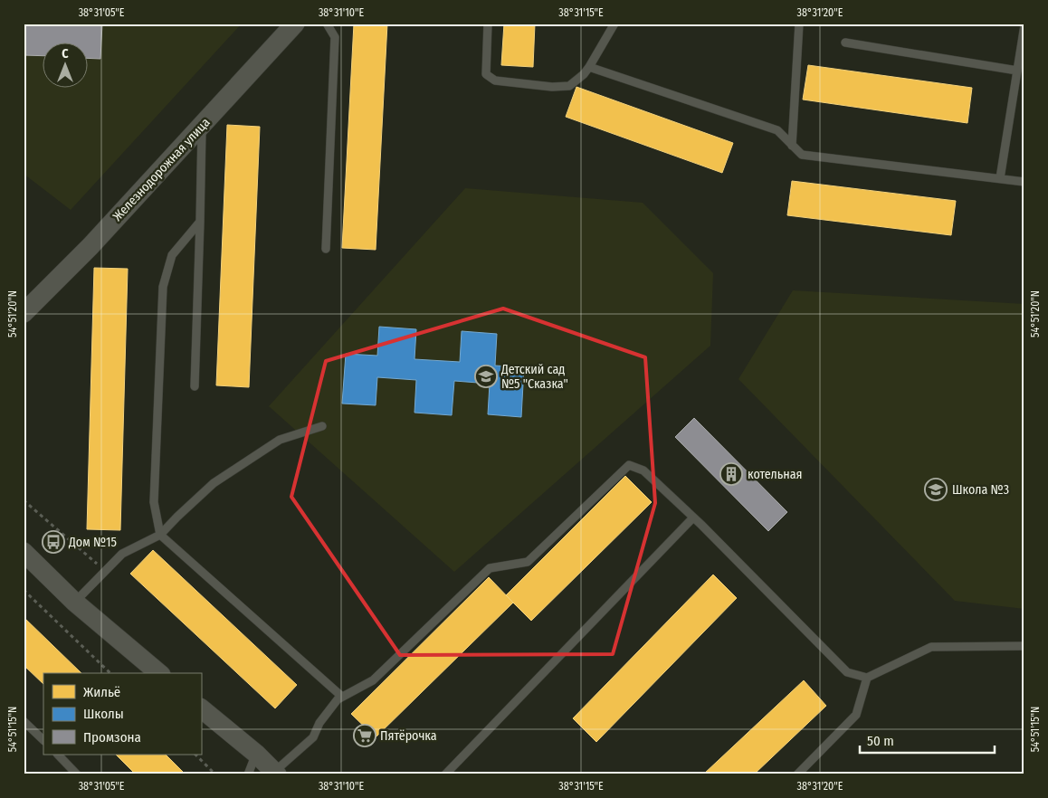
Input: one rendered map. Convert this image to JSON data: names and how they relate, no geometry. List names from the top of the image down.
{
  "streets": {
    "street": ["Железнодорожная улица"]
  },
  "places": {
    "school or university": ["Детский сад №5 \"Сказка\"", "Школа №3"],
    "building": ["котельная"],
    "bus stop": ["Дом №15"],
    "supermarket": ["Пятёрочка"]
  },
  "legend": ["Жильё", "Школы", "Промзона"],
  "scale_bar": "50 m",
  "north": "top",
  "coordinates": [
    "38°31'05\"E",
    "38°31'10\"E",
    "38°31'15\"E",
    "38°31'20\"E",
    "54°51'20\"N",
    "54°51'15\"N"
  ]
}
